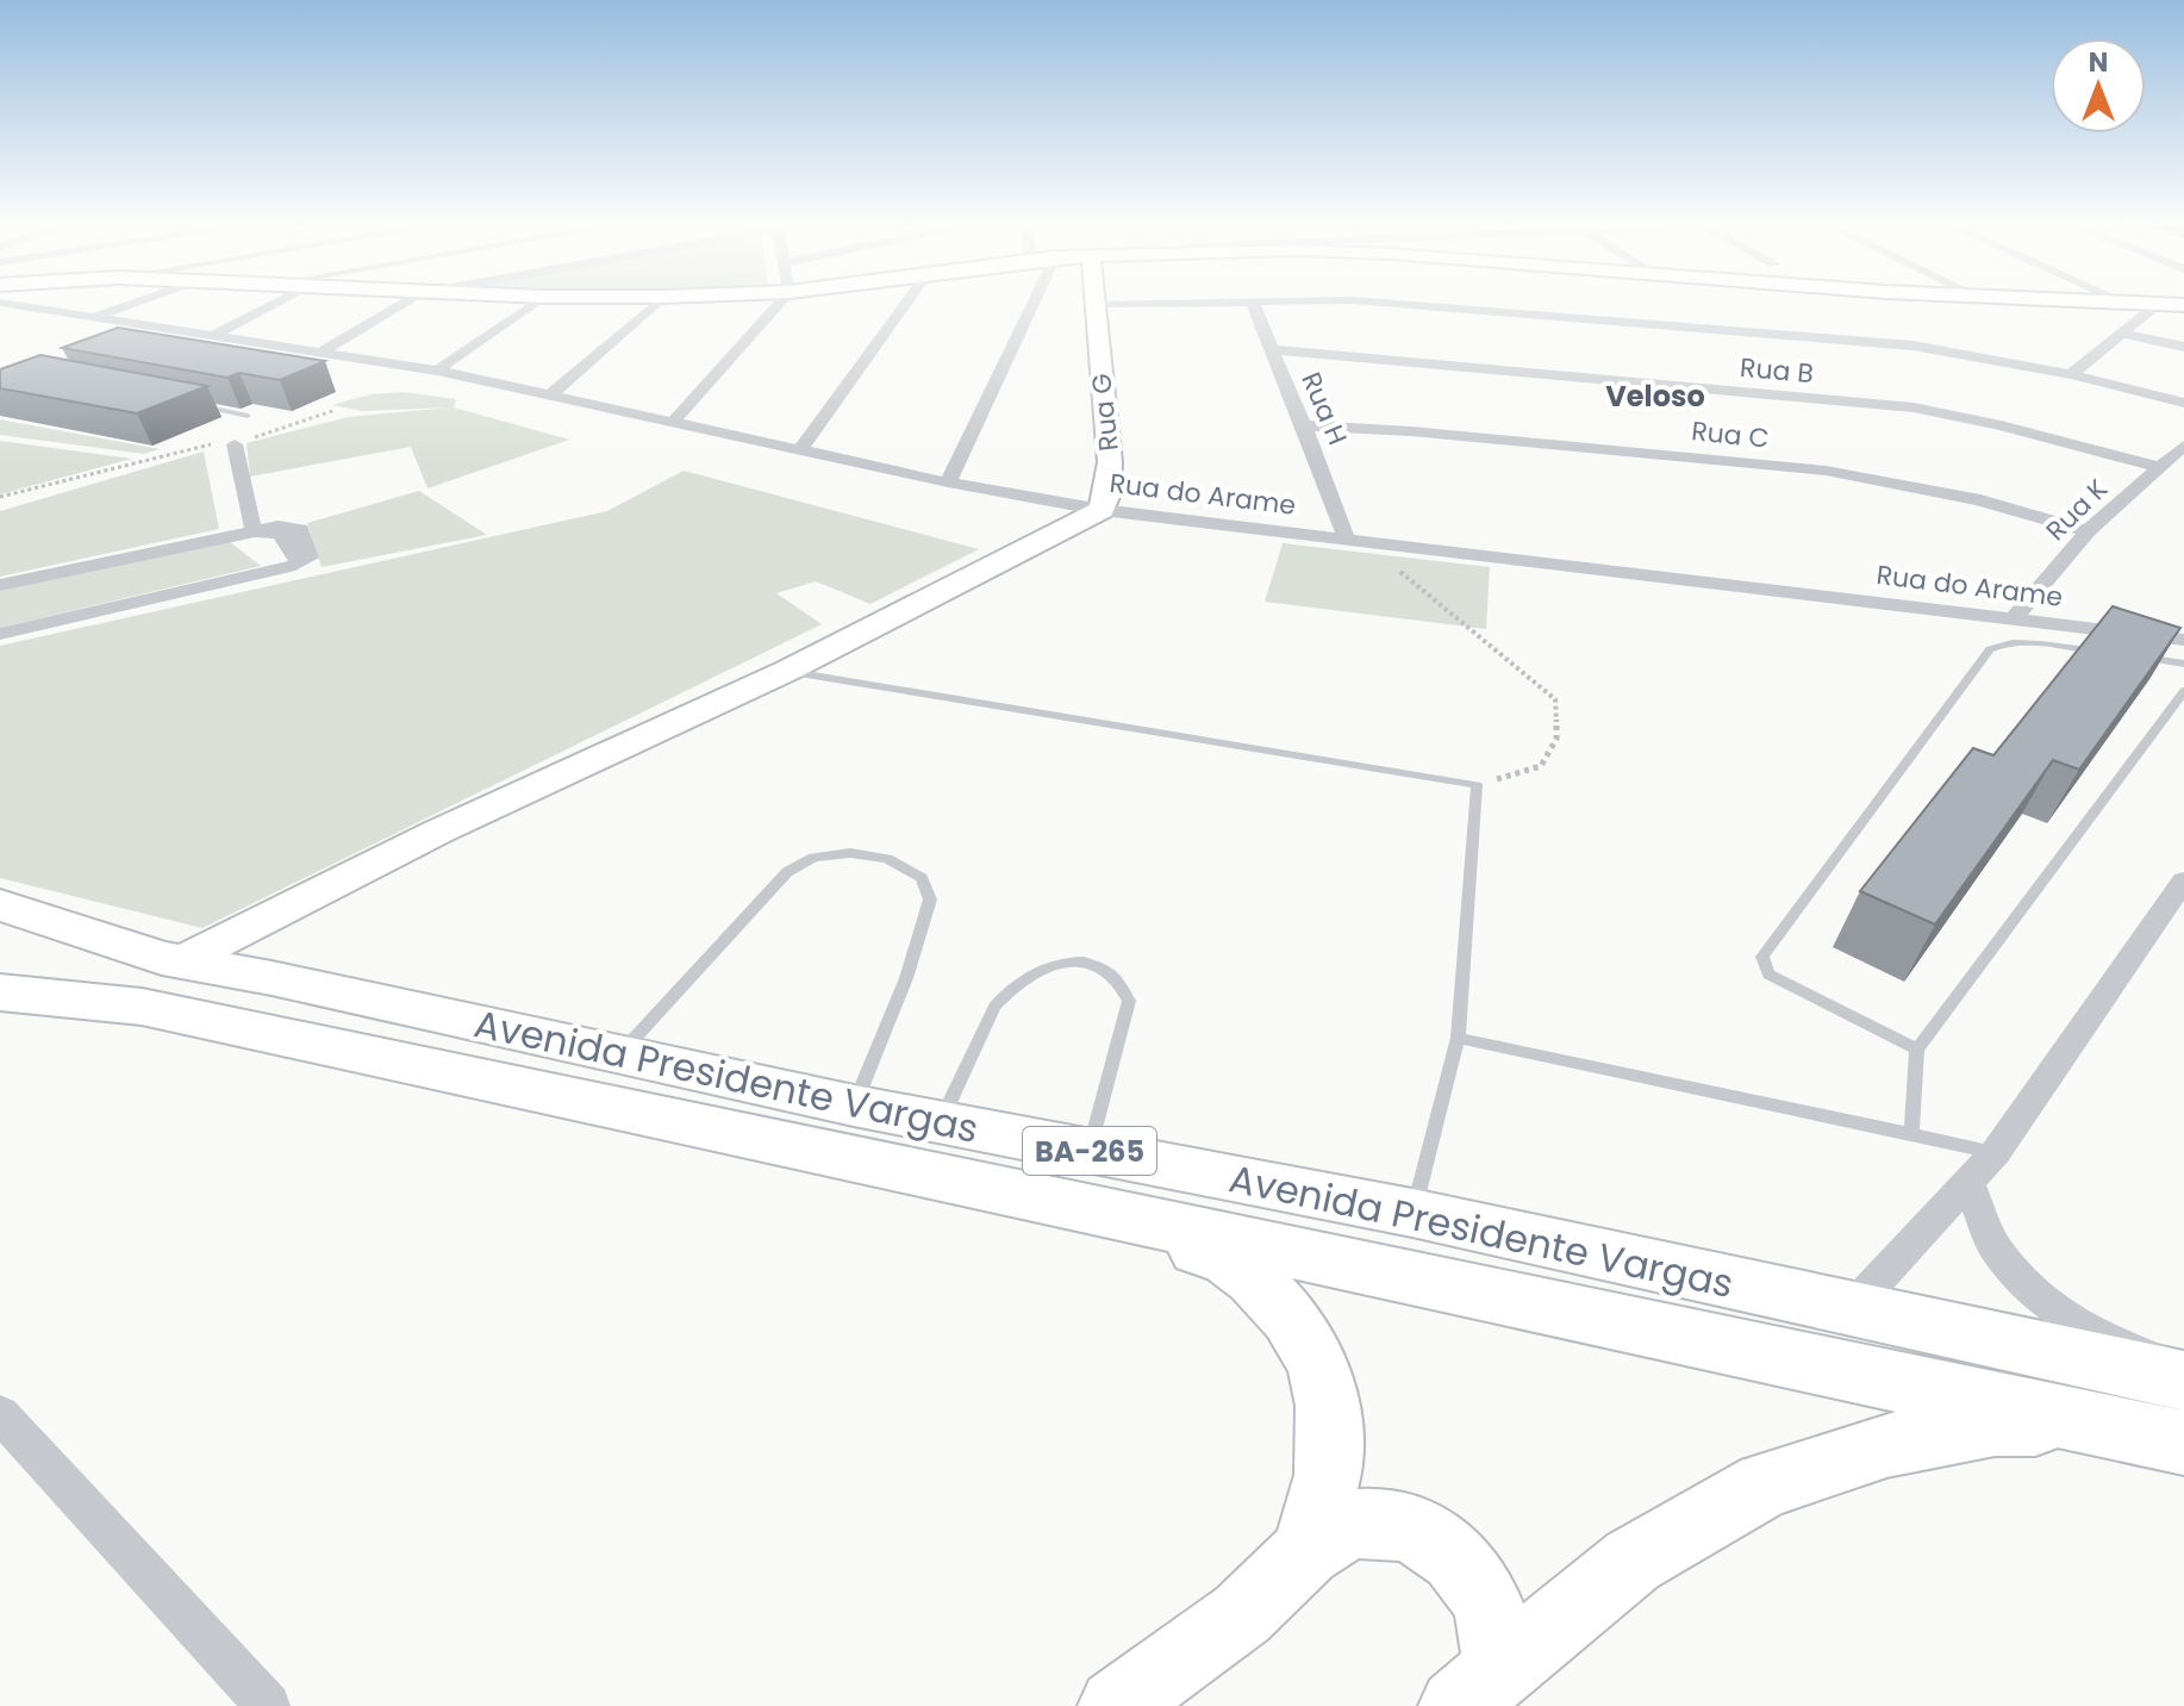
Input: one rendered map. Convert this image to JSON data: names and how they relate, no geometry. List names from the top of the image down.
{
  "streets": {
    "main road": ["Avenida Presidente Vargas", "BA-265"],
    "street": [
      "Rua B",
      "Rua H",
      "Rua G",
      "Rua C",
      "Rua do Arame",
      "Rua K"
    ]
  },
  "crossings": [
    ["Rua B", "Rua H"],
    ["Rua B", "Rua K"],
    ["Rua H", "Rua C"],
    ["Rua H", "Rua do Arame"],
    ["Rua G", "Rua do Arame"],
    ["Rua C", "Rua K"],
    ["Rua do Arame", "Rua K"]
  ],
  "districts": ["Veloso"],
  "north": "top"
}
